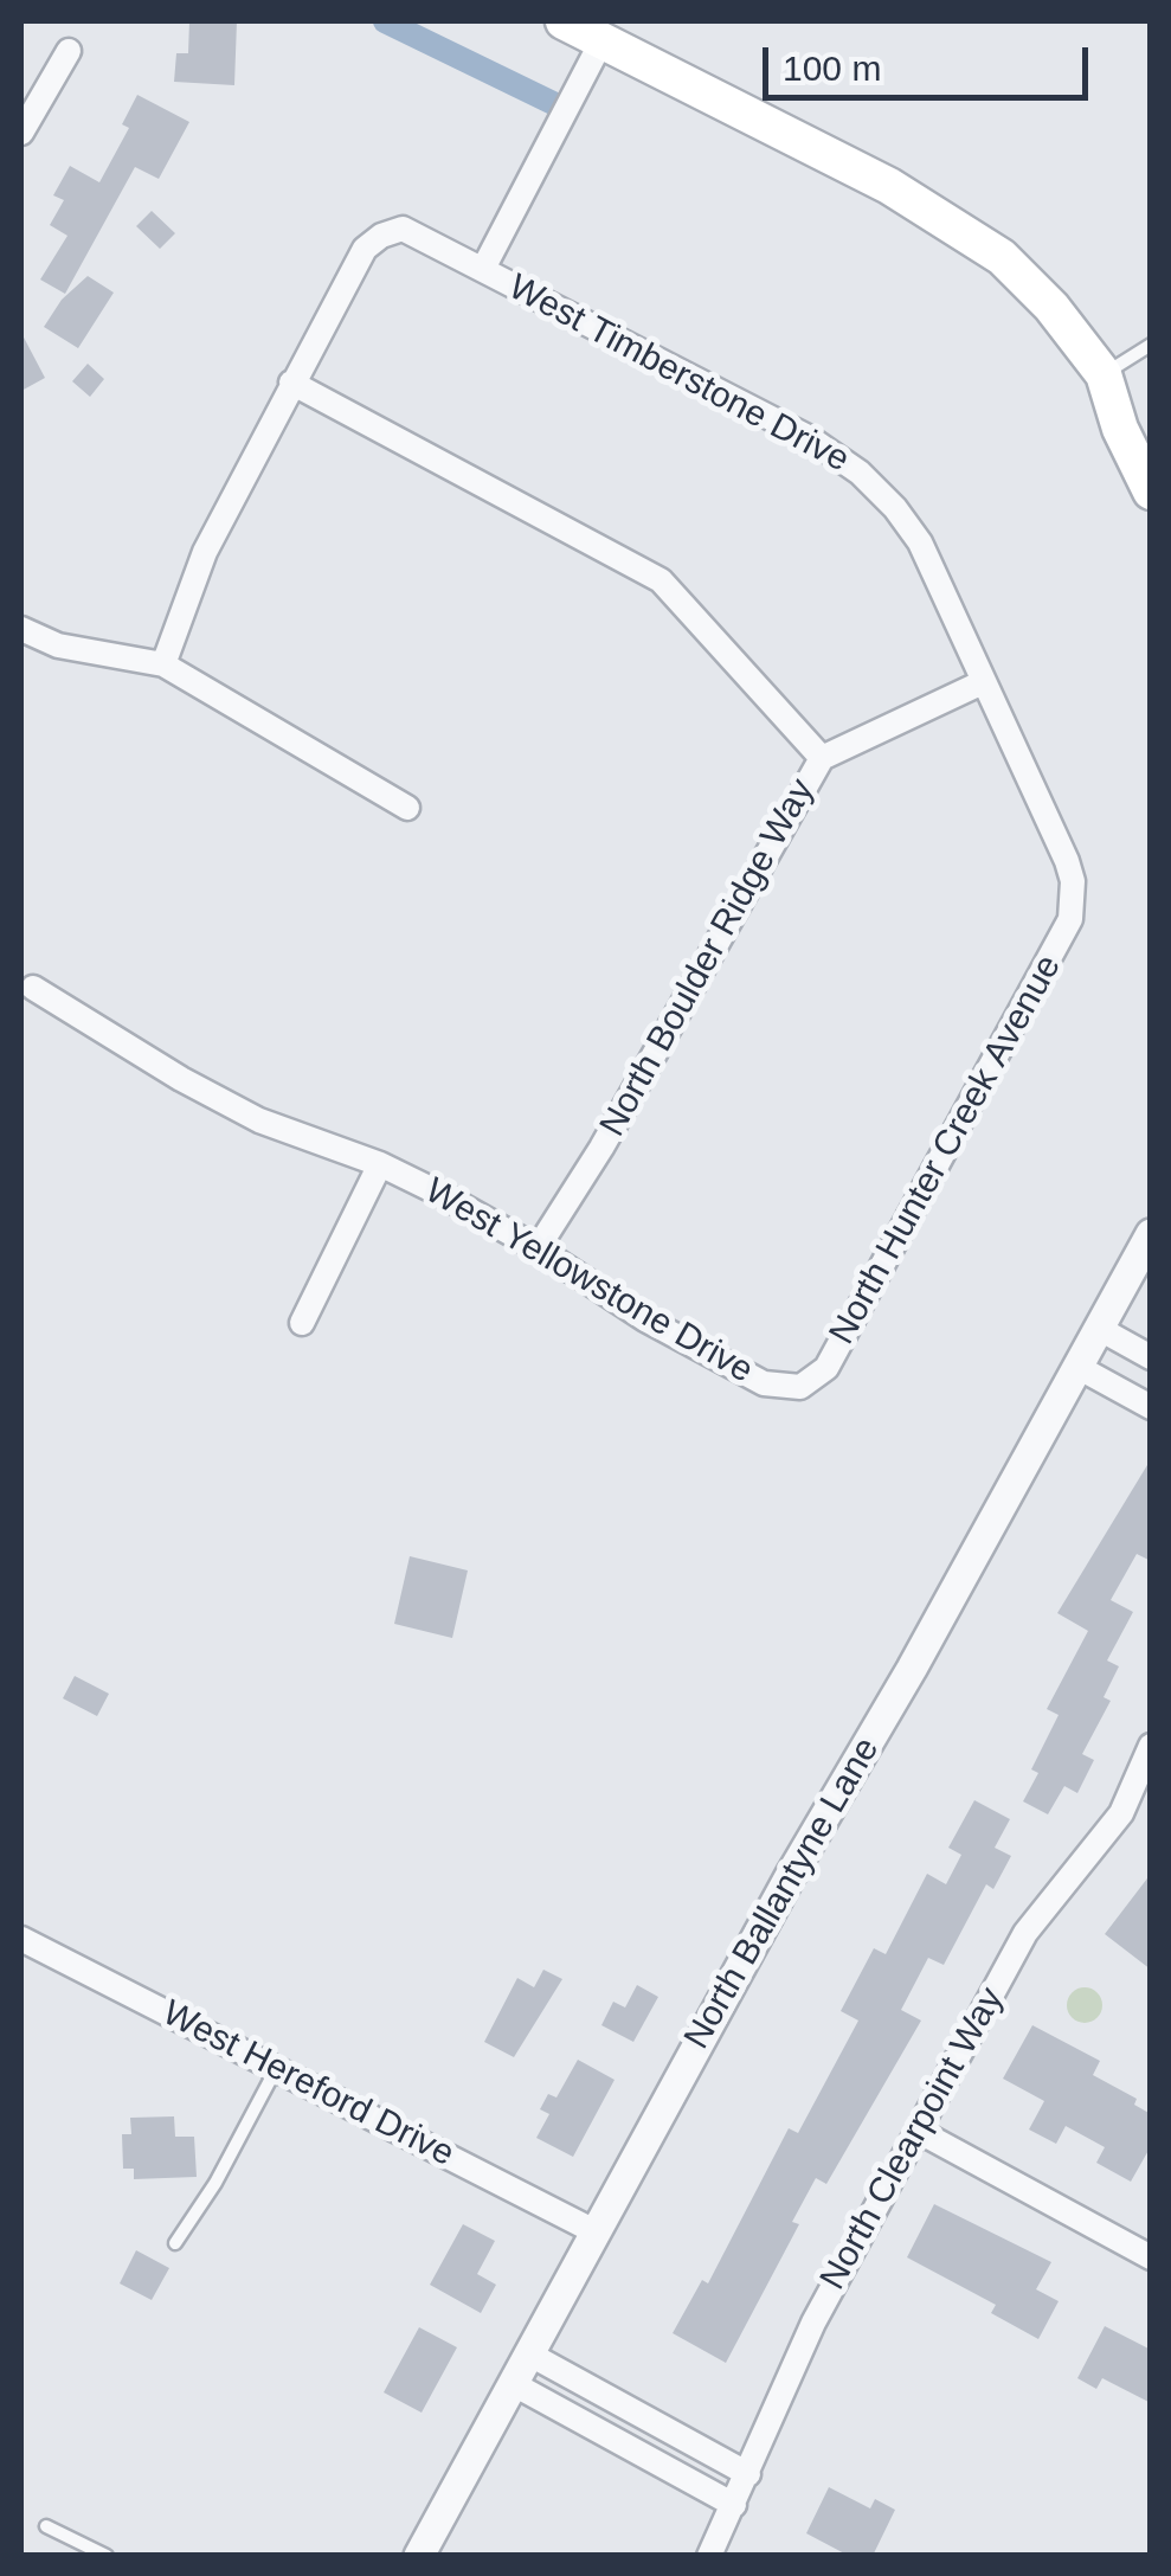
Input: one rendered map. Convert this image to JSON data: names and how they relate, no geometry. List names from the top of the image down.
{
  "streets": {
    "street": [
      "West Timberstone Drive",
      "North Boulder Ridge Way",
      "North Hunter Creek Avenue",
      "West Yellowstone Drive",
      "North Ballantyne Lane",
      "West Hereford Drive",
      "North Clearpoint Way"
    ]
  },
  "crossings": [
    ["West Timberstone Drive", "North Boulder Ridge Way"],
    ["West Timberstone Drive", "North Hunter Creek Avenue"],
    ["North Boulder Ridge Way", "West Yellowstone Drive"],
    ["North Hunter Creek Avenue", "West Yellowstone Drive"],
    ["North Ballantyne Lane", "West Hereford Drive"]
  ],
  "scale_bar": "100 m"
}
